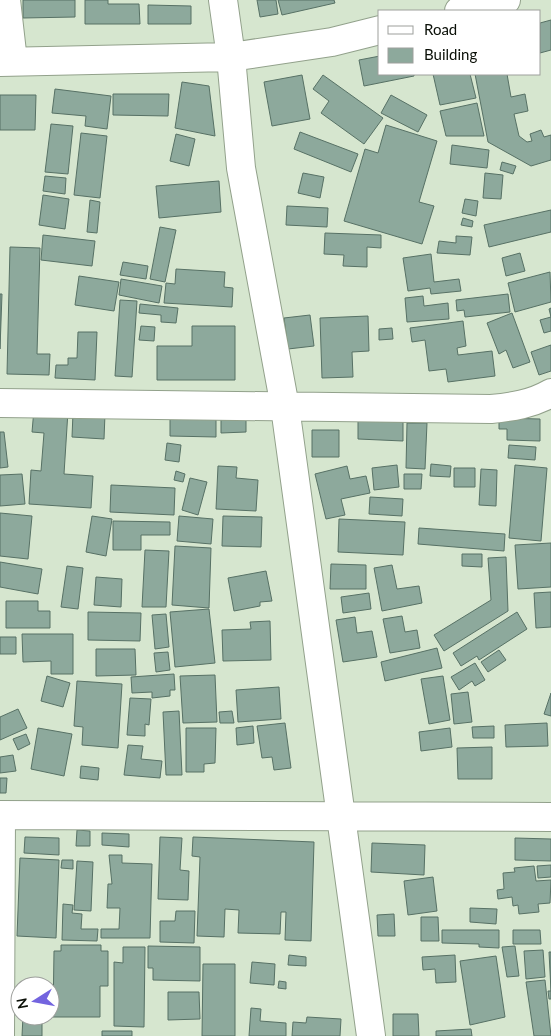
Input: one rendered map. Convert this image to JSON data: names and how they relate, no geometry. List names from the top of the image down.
{
  "legend": ["Road", "Building"],
  "north": "left"
}
